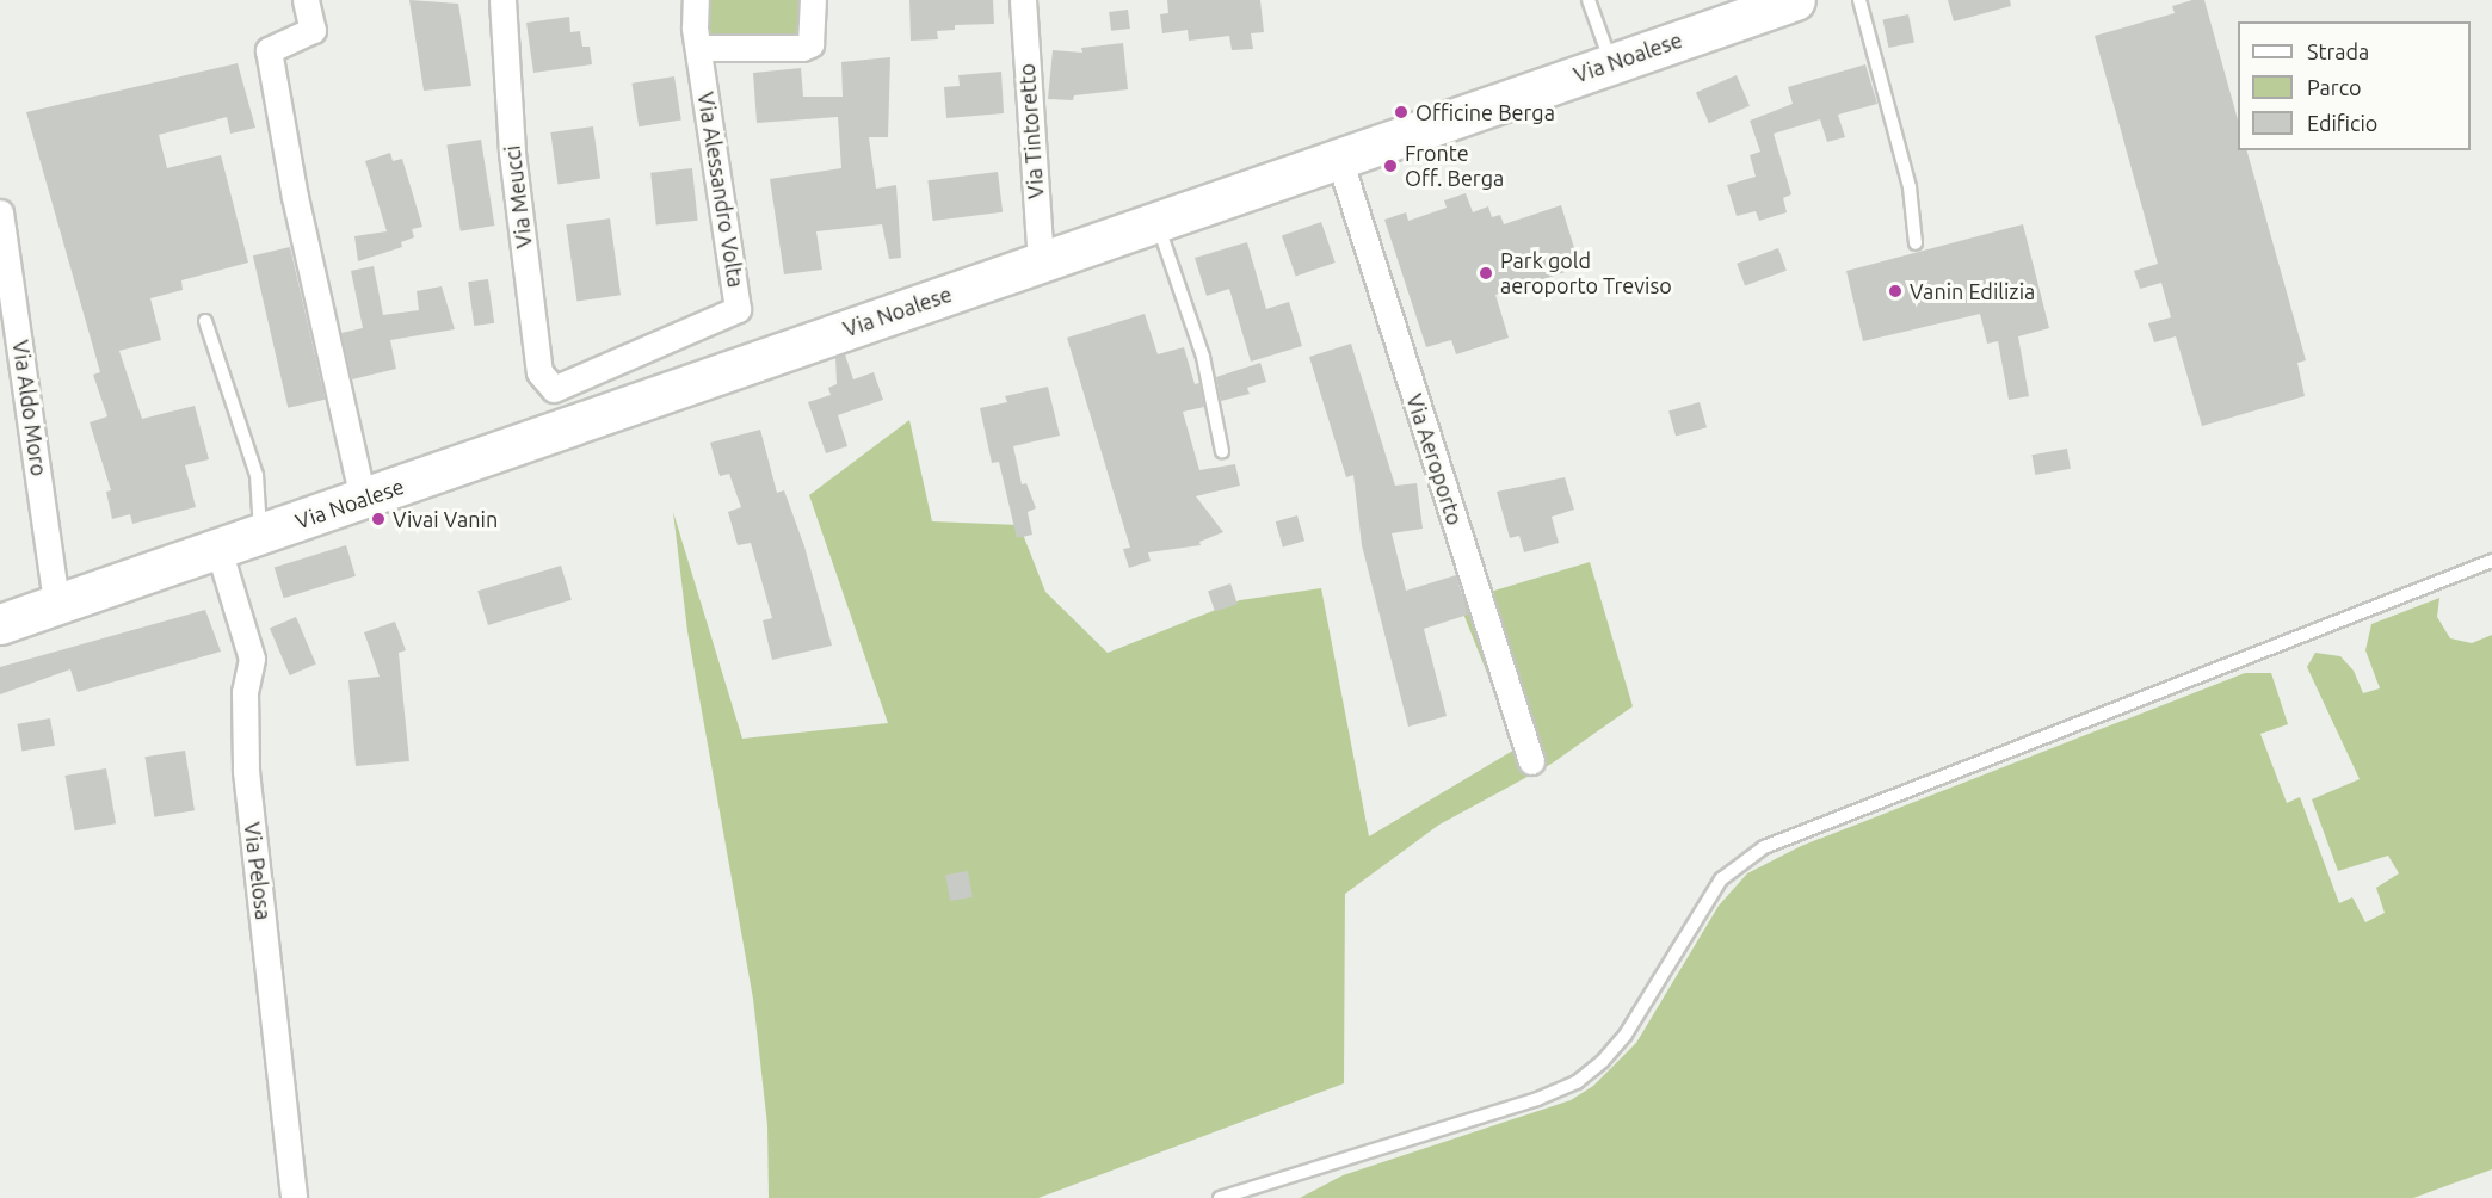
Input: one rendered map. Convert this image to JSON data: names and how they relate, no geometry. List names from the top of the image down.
{
  "streets": {
    "main road": ["Via Noalese"],
    "street": [
      "Via Tintoretto",
      "Via Alessandro Volta",
      "Via Meucci",
      "Via Aldo Moro",
      "Via Aeroporto",
      "Via Pelosa"
    ]
  },
  "crossings": [
    ["Via Noalese", "Via Tintoretto"],
    ["Via Noalese", "Via Aldo Moro"],
    ["Via Noalese", "Via Aeroporto"],
    ["Via Noalese", "Via Pelosa"],
    ["Via Alessandro Volta", "Via Meucci"]
  ],
  "places": [
    "Officine Berga",
    "Fronte Off. Berga",
    "Park gold aeroporto Treviso",
    "Vanin Edilizia",
    "Vivai Vanin"
  ],
  "legend": ["Strada", "Parco", "Edificio"]
}
